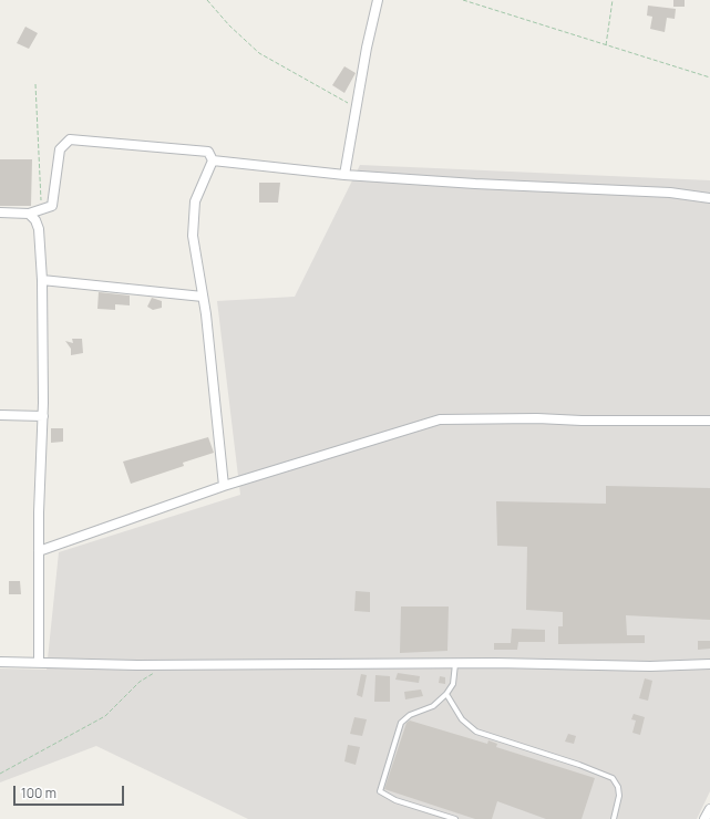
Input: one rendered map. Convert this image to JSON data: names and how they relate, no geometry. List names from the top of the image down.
{
  "scale_bar": "100 m"
}
